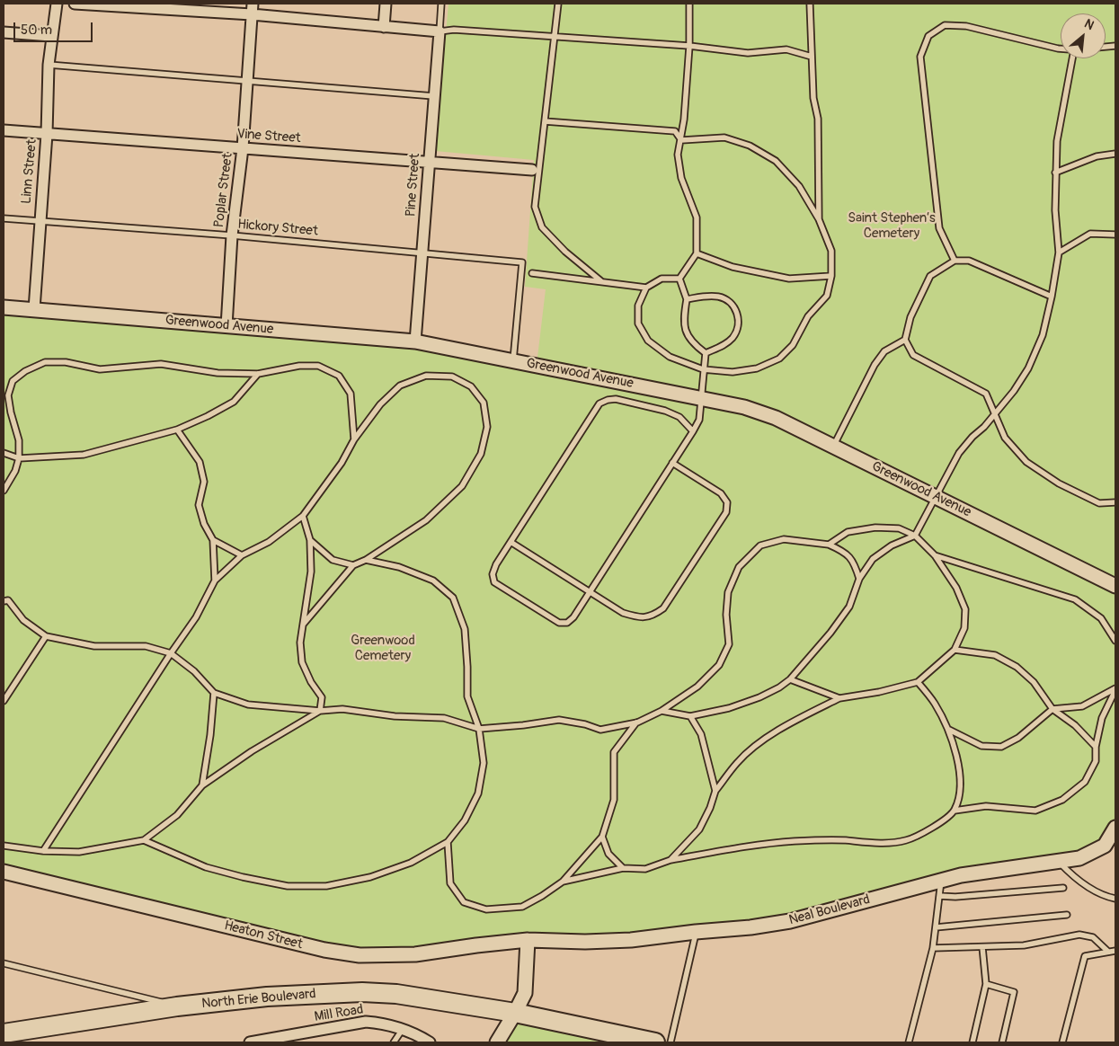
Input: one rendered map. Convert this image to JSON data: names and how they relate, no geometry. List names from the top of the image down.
{
  "streets": {
    "highway": ["North Erie Boulevard"],
    "street": [
      "Vine Street",
      "Linn Street",
      "Pine Street",
      "Poplar Street",
      "Greenwood Avenue",
      "Neal Boulevard",
      "Heaton Street",
      "Mill Road"
    ],
    "lane": ["Hickory Street"]
  },
  "crossings": [
    ["Vine Street", "Linn Street"],
    ["Vine Street", "Pine Street"],
    ["Vine Street", "Poplar Street"],
    ["Linn Street", "Hickory Street"],
    ["Linn Street", "Greenwood Avenue"],
    ["Pine Street", "Hickory Street"],
    ["Pine Street", "Greenwood Avenue"],
    ["Poplar Street", "Hickory Street"],
    ["Poplar Street", "Greenwood Avenue"],
    ["Hickory Street", "Greenwood Avenue"],
    ["Neal Boulevard", "Heaton Street"]
  ],
  "parks": ["Saint Stephen’s Cemetery", "Greenwood Cemetery"],
  "scale_bar": "50 m",
  "north": "top right"
}
